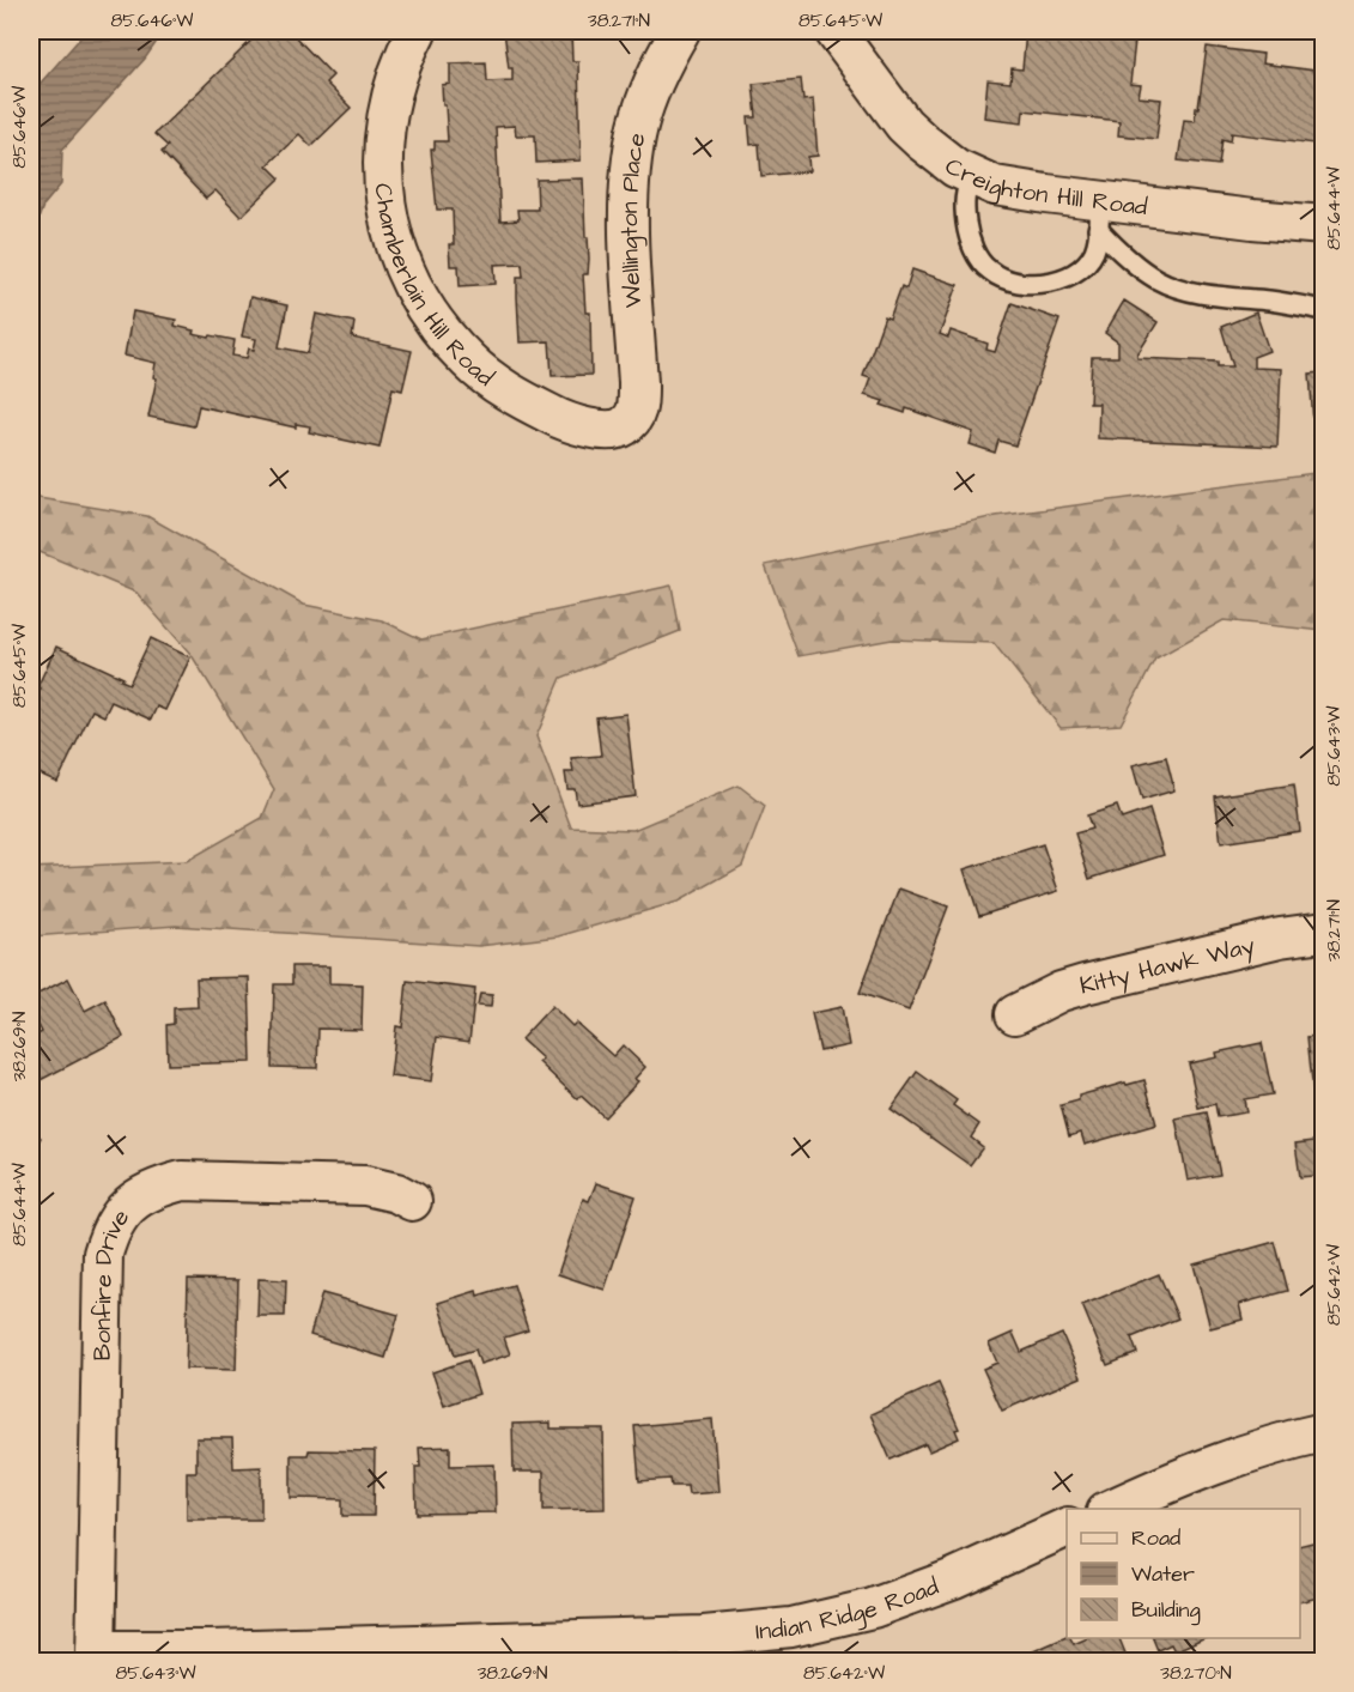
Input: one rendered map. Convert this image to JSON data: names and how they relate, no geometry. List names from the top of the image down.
{
  "streets": {
    "street": [
      "Creighton Hill Road",
      "Wellington Place",
      "Chamberlain Hill Road",
      "Kitty Hawk Way",
      "Bonfire Drive",
      "Indian Ridge Road"
    ]
  },
  "crossings": [
    ["Wellington Place", "Chamberlain Hill Road"],
    ["Bonfire Drive", "Indian Ridge Road"]
  ],
  "legend": ["Road", "Water", "Building"],
  "coordinates": [
    "85.646°W",
    "38.271°N",
    "85.645°W",
    "85.644°W",
    "85.643°W",
    "38.269°N",
    "85.642°W",
    "38.270°N"
  ]
}
